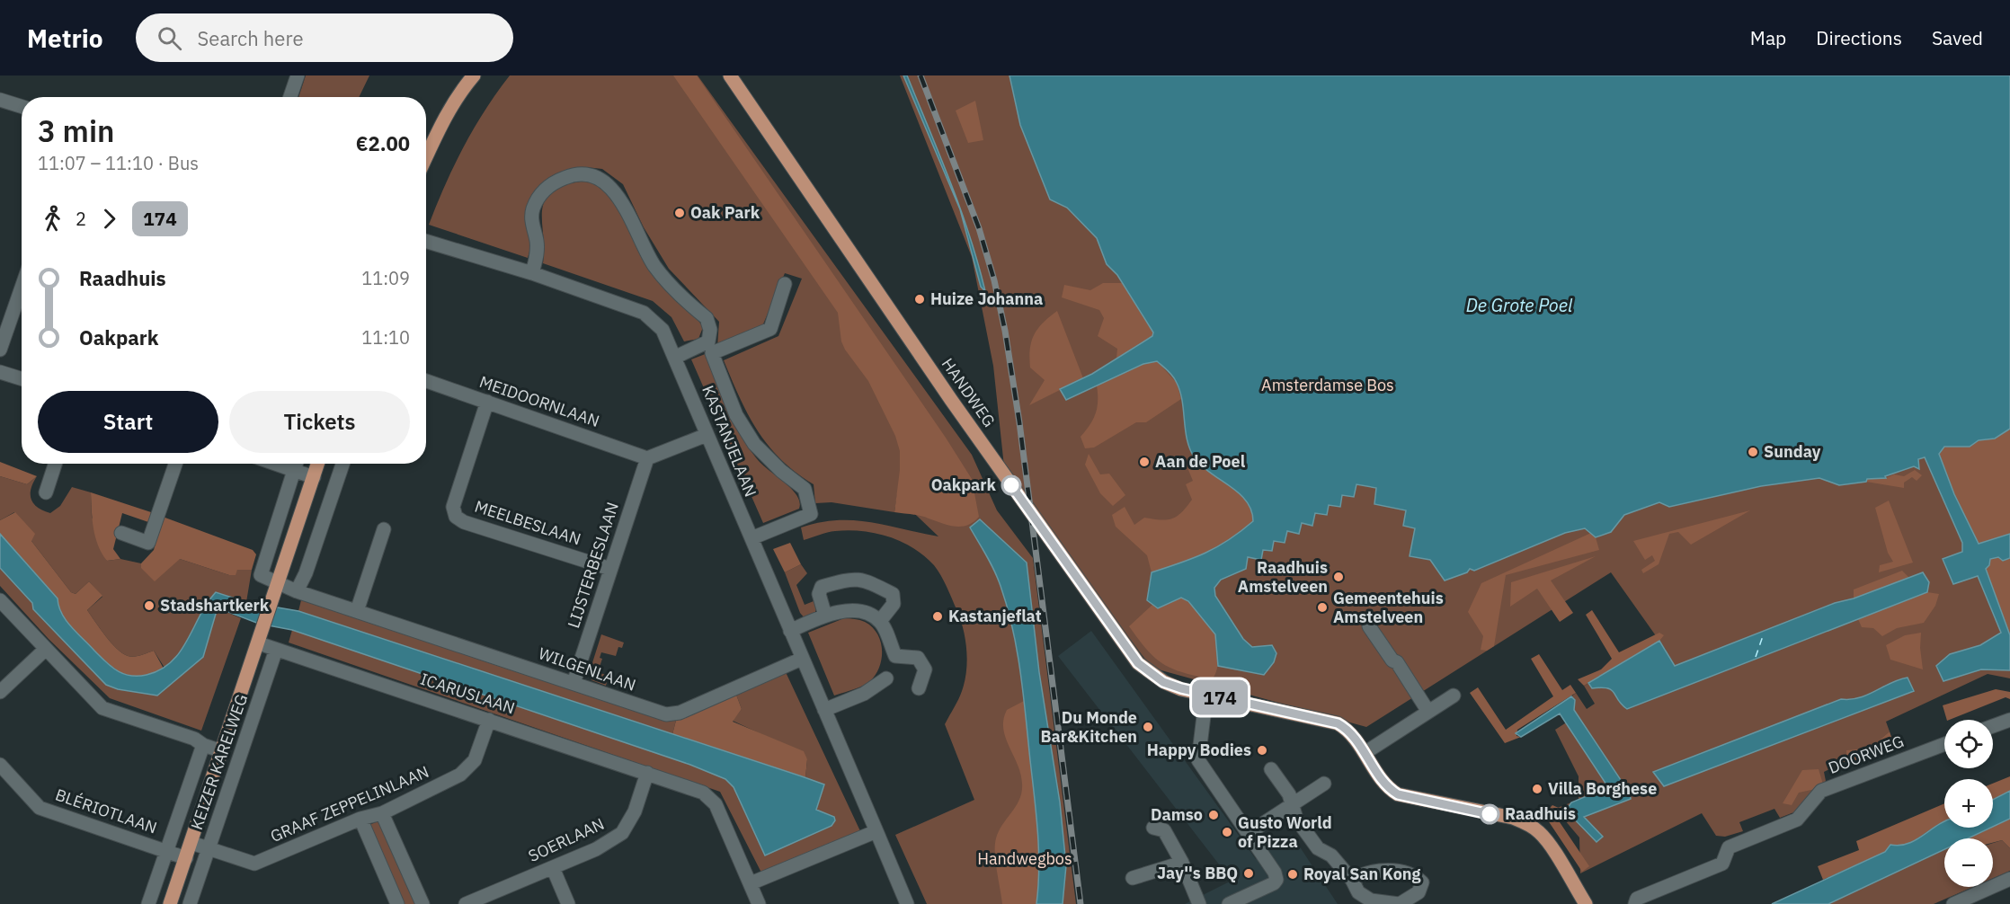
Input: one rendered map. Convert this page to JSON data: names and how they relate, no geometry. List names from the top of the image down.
{
  "streets": {
    "main road": ["HANDWEG", "KEIZER KARELWEG"],
    "street": [
      "MEIDOORNLAAN",
      "KASTANJELAAN",
      "MEELBESLAAN",
      "LIJSTERBESLAAN",
      "WILGENLAAN",
      "ICARUSLAAN",
      "DOORWEG",
      "GRAAF ZEPPELINLAAN",
      "BLÉRIOTLAAN",
      "SOERLAAN"
    ]
  },
  "crossings": [
    ["MEIDOORNLAAN", "MEELBESLAAN"],
    ["MEIDOORNLAAN", "LIJSTERBESLAAN"],
    ["KASTANJELAAN", "WILGENLAAN"],
    ["MEELBESLAAN", "LIJSTERBESLAAN"],
    ["LIJSTERBESLAAN", "WILGENLAAN"],
    ["WILGENLAAN", "KEIZER KARELWEG"],
    ["ICARUSLAAN", "KEIZER KARELWEG"],
    ["ICARUSLAAN", "GRAAF ZEPPELINLAAN"],
    ["ICARUSLAAN", "SOERLAAN"],
    ["KEIZER KARELWEG", "GRAAF ZEPPELINLAAN"],
    ["KEIZER KARELWEG", "BLÉRIOTLAAN"]
  ],
  "water": ["De Grote Poel"],
  "parks": ["Amsterdamse Bos", "Handwegbos"],
  "places": [
    "Oak Park",
    "Huize Johanna",
    "Sunday",
    "Aan de Poel",
    "Oakpark",
    "Raadhuis Amstelveen",
    "Stadshartkerk",
    "Gemeentehuis Amstelveen",
    "Kastanjeflat",
    "Du Monde Bar&Kitchen",
    "Happy Bodies",
    "Villa Borghese",
    "Raadhuis",
    "Damso",
    "Gusto World of Pizza",
    "Jay''s BBQ",
    "Royal San Kong"
  ],
  "lines": ["bus line 174"],
  "page": {
    "header": "Metrio",
    "search": "Search here",
    "nav": ["Map", "Directions", "Saved"],
    "on_map": "174",
    "heading": ["3 min", "11:07 – 11:10 · Bus", "€2.00"],
    "legs": ["2", "174"],
    "list": [
      {
        "name": "Raadhuis",
        "value": "11:09"
      },
      {
        "name": "Oakpark",
        "value": "11:10"
      }
    ],
    "buttons": ["Start", "Tickets"],
    "map_buttons": ["+", "−"]
  }
}
